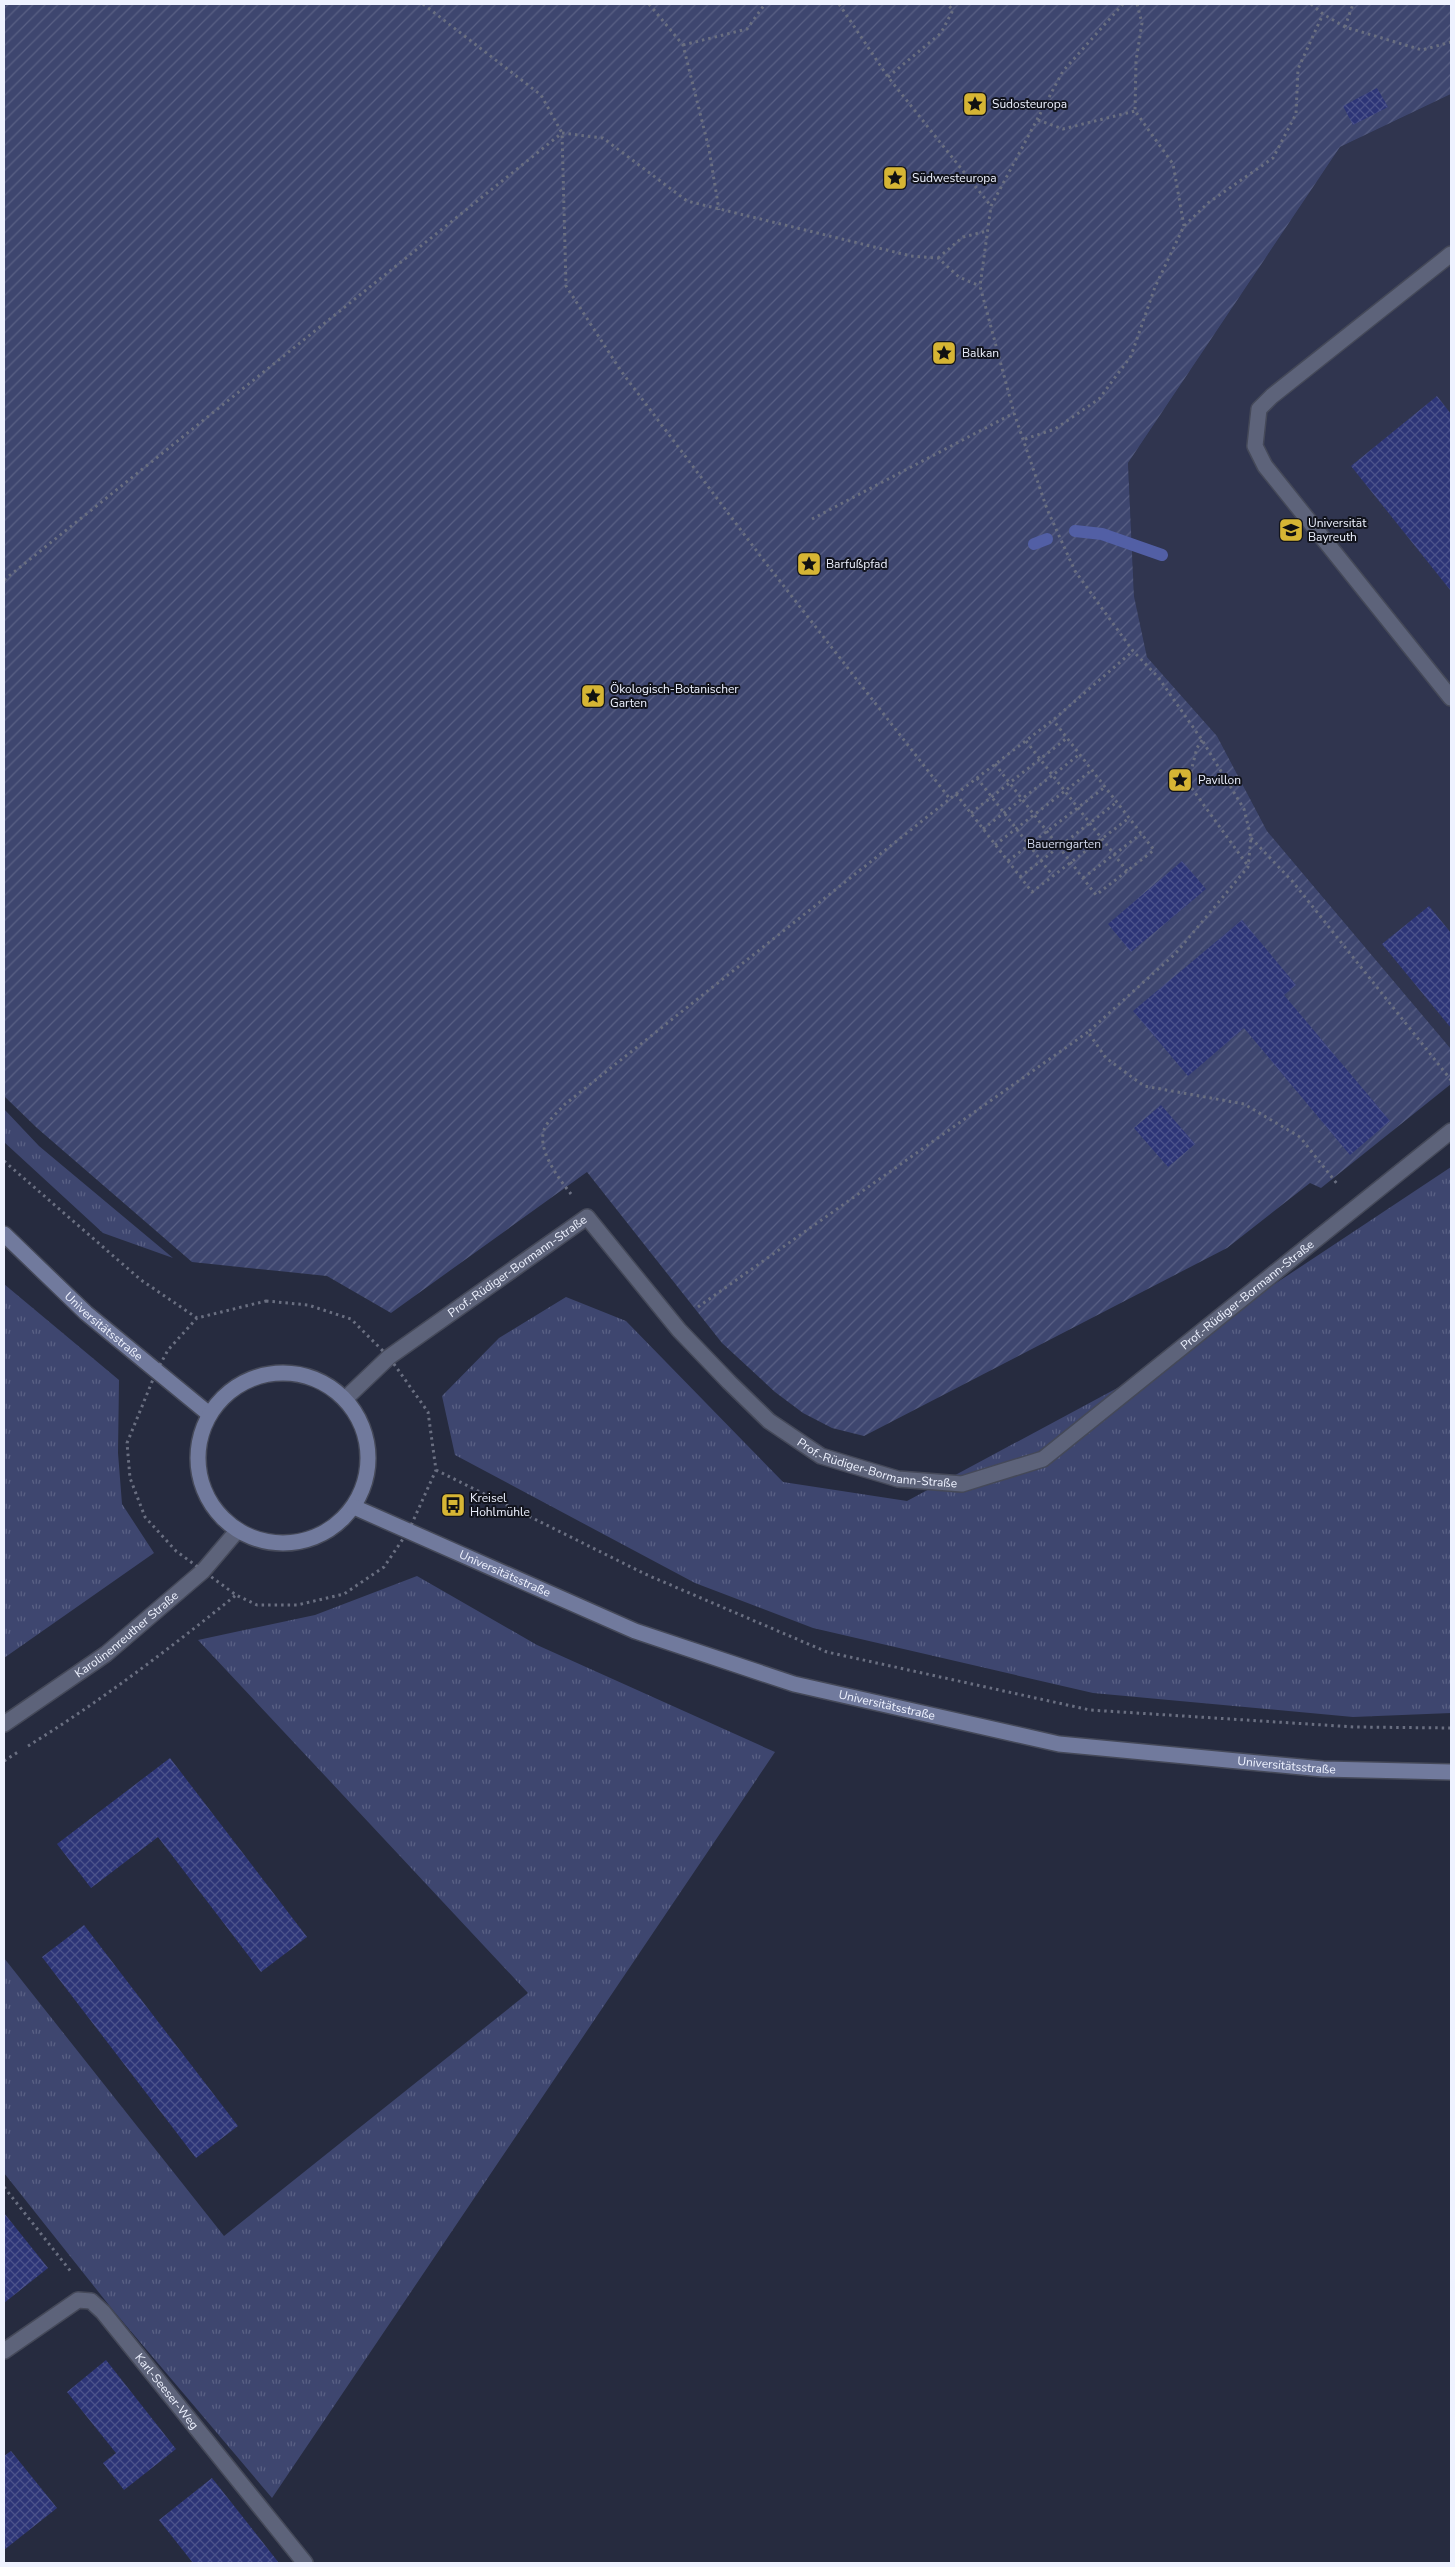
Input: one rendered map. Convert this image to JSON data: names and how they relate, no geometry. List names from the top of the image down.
{
  "streets": {
    "main road": ["Universitätsstraße"],
    "street": ["Prof.-Rüdiger-Bormann-Straße", "Karolinenreuther Straße", "Karl-Seeser-Weg"]
  },
  "crossings": [
    ["Prof.-Rüdiger-Bormann-Straße", "Universitätsstraße"],
    ["Prof.-Rüdiger-Bormann-Straße", "Karolinenreuther Straße"],
    ["Universitätsstraße", "Karolinenreuther Straße"]
  ],
  "parks": ["Bauerngarten"],
  "places": {
    "place": [
      "Südosteuropa",
      "Südwesteuropa",
      "Balkan",
      "Barfußpfad",
      "Ökologisch-Botanischer Garten",
      "Pavillon"
    ],
    "school or university": ["Universität Bayreuth"],
    "bus stop": ["Kreisel Hohlmühle"]
  }
}
